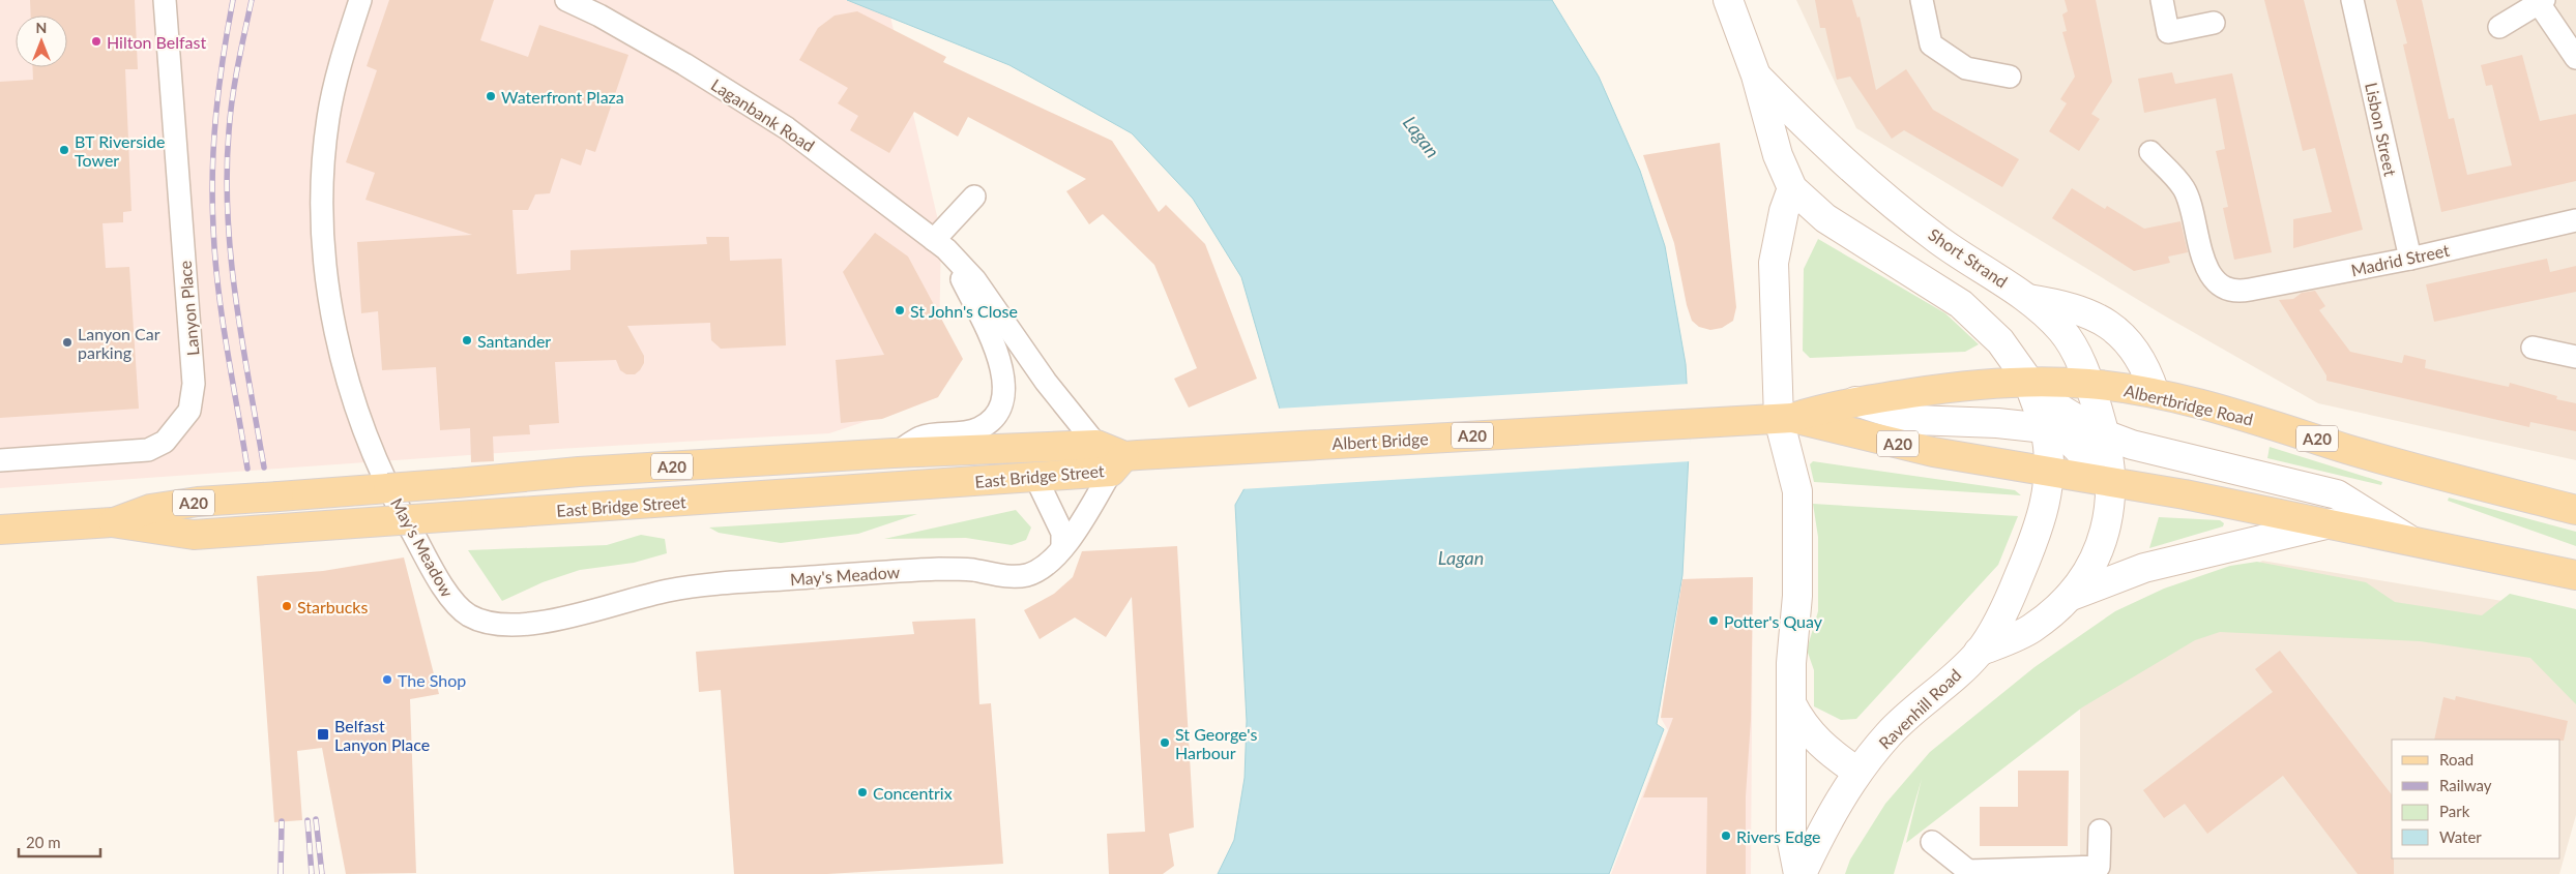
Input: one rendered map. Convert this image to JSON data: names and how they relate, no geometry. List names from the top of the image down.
{
  "streets": {
    "main road": [
      "Short Strand",
      "Albertbridge Road",
      "A20",
      "Albert Bridge",
      "East Bridge Street",
      "Ravenhill Road"
    ],
    "street": [
      "Laganbank Road",
      "Lisbon Street",
      "Madrid Street",
      "Lanyon Place",
      "May's Meadow"
    ]
  },
  "crossings": [
    ["Laganbank Road", "East Bridge Street"],
    ["Lisbon Street", "Madrid Street"],
    ["Short Strand", "Albertbridge Road"],
    ["Short Strand", "Ravenhill Road"],
    ["Albertbridge Road", "Albert Bridge"],
    ["Albertbridge Road", "Ravenhill Road"],
    ["Albert Bridge", "East Bridge Street"],
    ["East Bridge Street", "May's Meadow"]
  ],
  "water": ["Lagan"],
  "places": {
    "other": [
      "Hilton Belfast",
      "Waterfront Plaza",
      "BT Riverside Tower",
      "St John's Close",
      "Santander",
      "Lanyon Car parking",
      "Starbucks",
      "Potter's Quay",
      "The Shop",
      "St George's Harbour",
      "Concentrix",
      "Rivers Edge"
    ],
    "transit": ["Belfast Lanyon Place"]
  },
  "legend": [
    "Road",
    "Railway",
    "Park",
    "Water"
  ],
  "scale_bar": "20 m",
  "north": "top"
}
